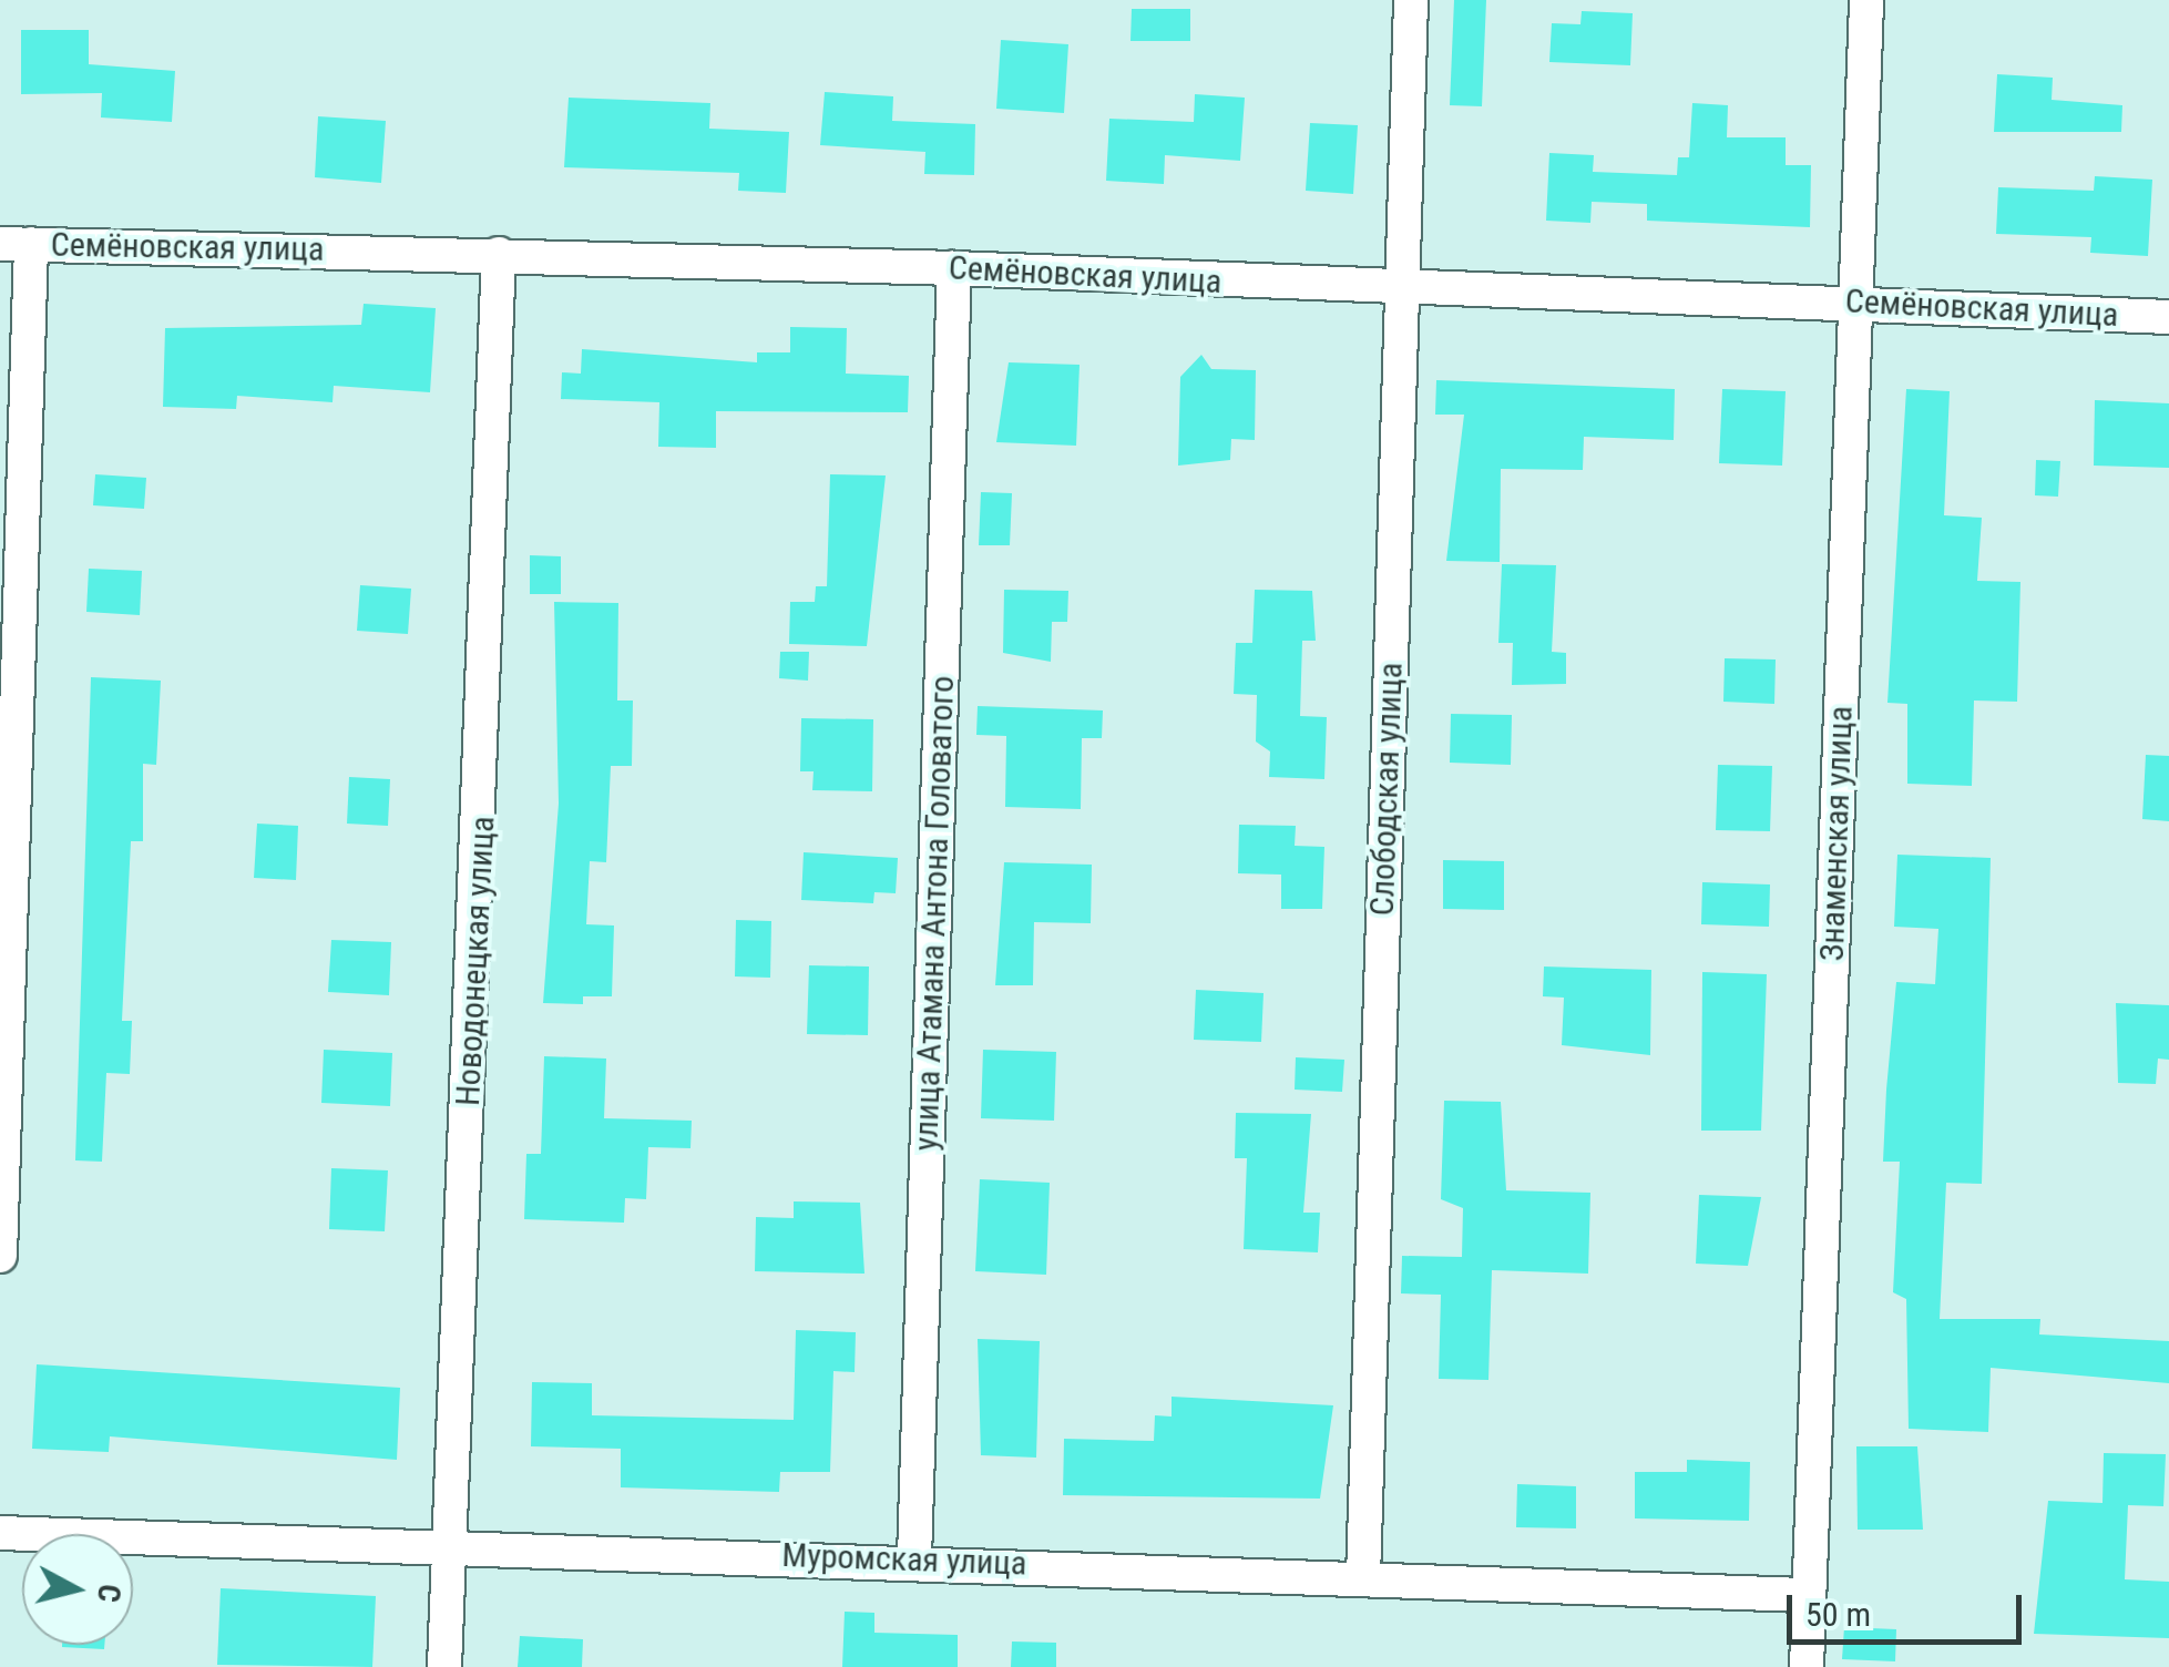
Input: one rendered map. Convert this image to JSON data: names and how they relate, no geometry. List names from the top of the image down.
{
  "streets": {
    "street": [
      "Семёновская улица",
      "Слободская улица",
      "Знаменская улица",
      "улица Атамана Антона Головатого",
      "Новодонецкая улица",
      "Муромская улица"
    ]
  },
  "crossings": [
    ["Семёновская улица", "Слободская улица"],
    ["Семёновская улица", "Знаменская улица"],
    ["Семёновская улица", "улица Атамана Антона Головатого"],
    ["Семёновская улица", "Новодонецкая улица"],
    ["Слободская улица", "Муромская улица"],
    ["Знаменская улица", "Муромская улица"],
    ["улица Атамана Антона Головатого", "Муромская улица"],
    ["Новодонецкая улица", "Муромская улица"]
  ],
  "scale_bar": "50 m",
  "north": "right"
}
